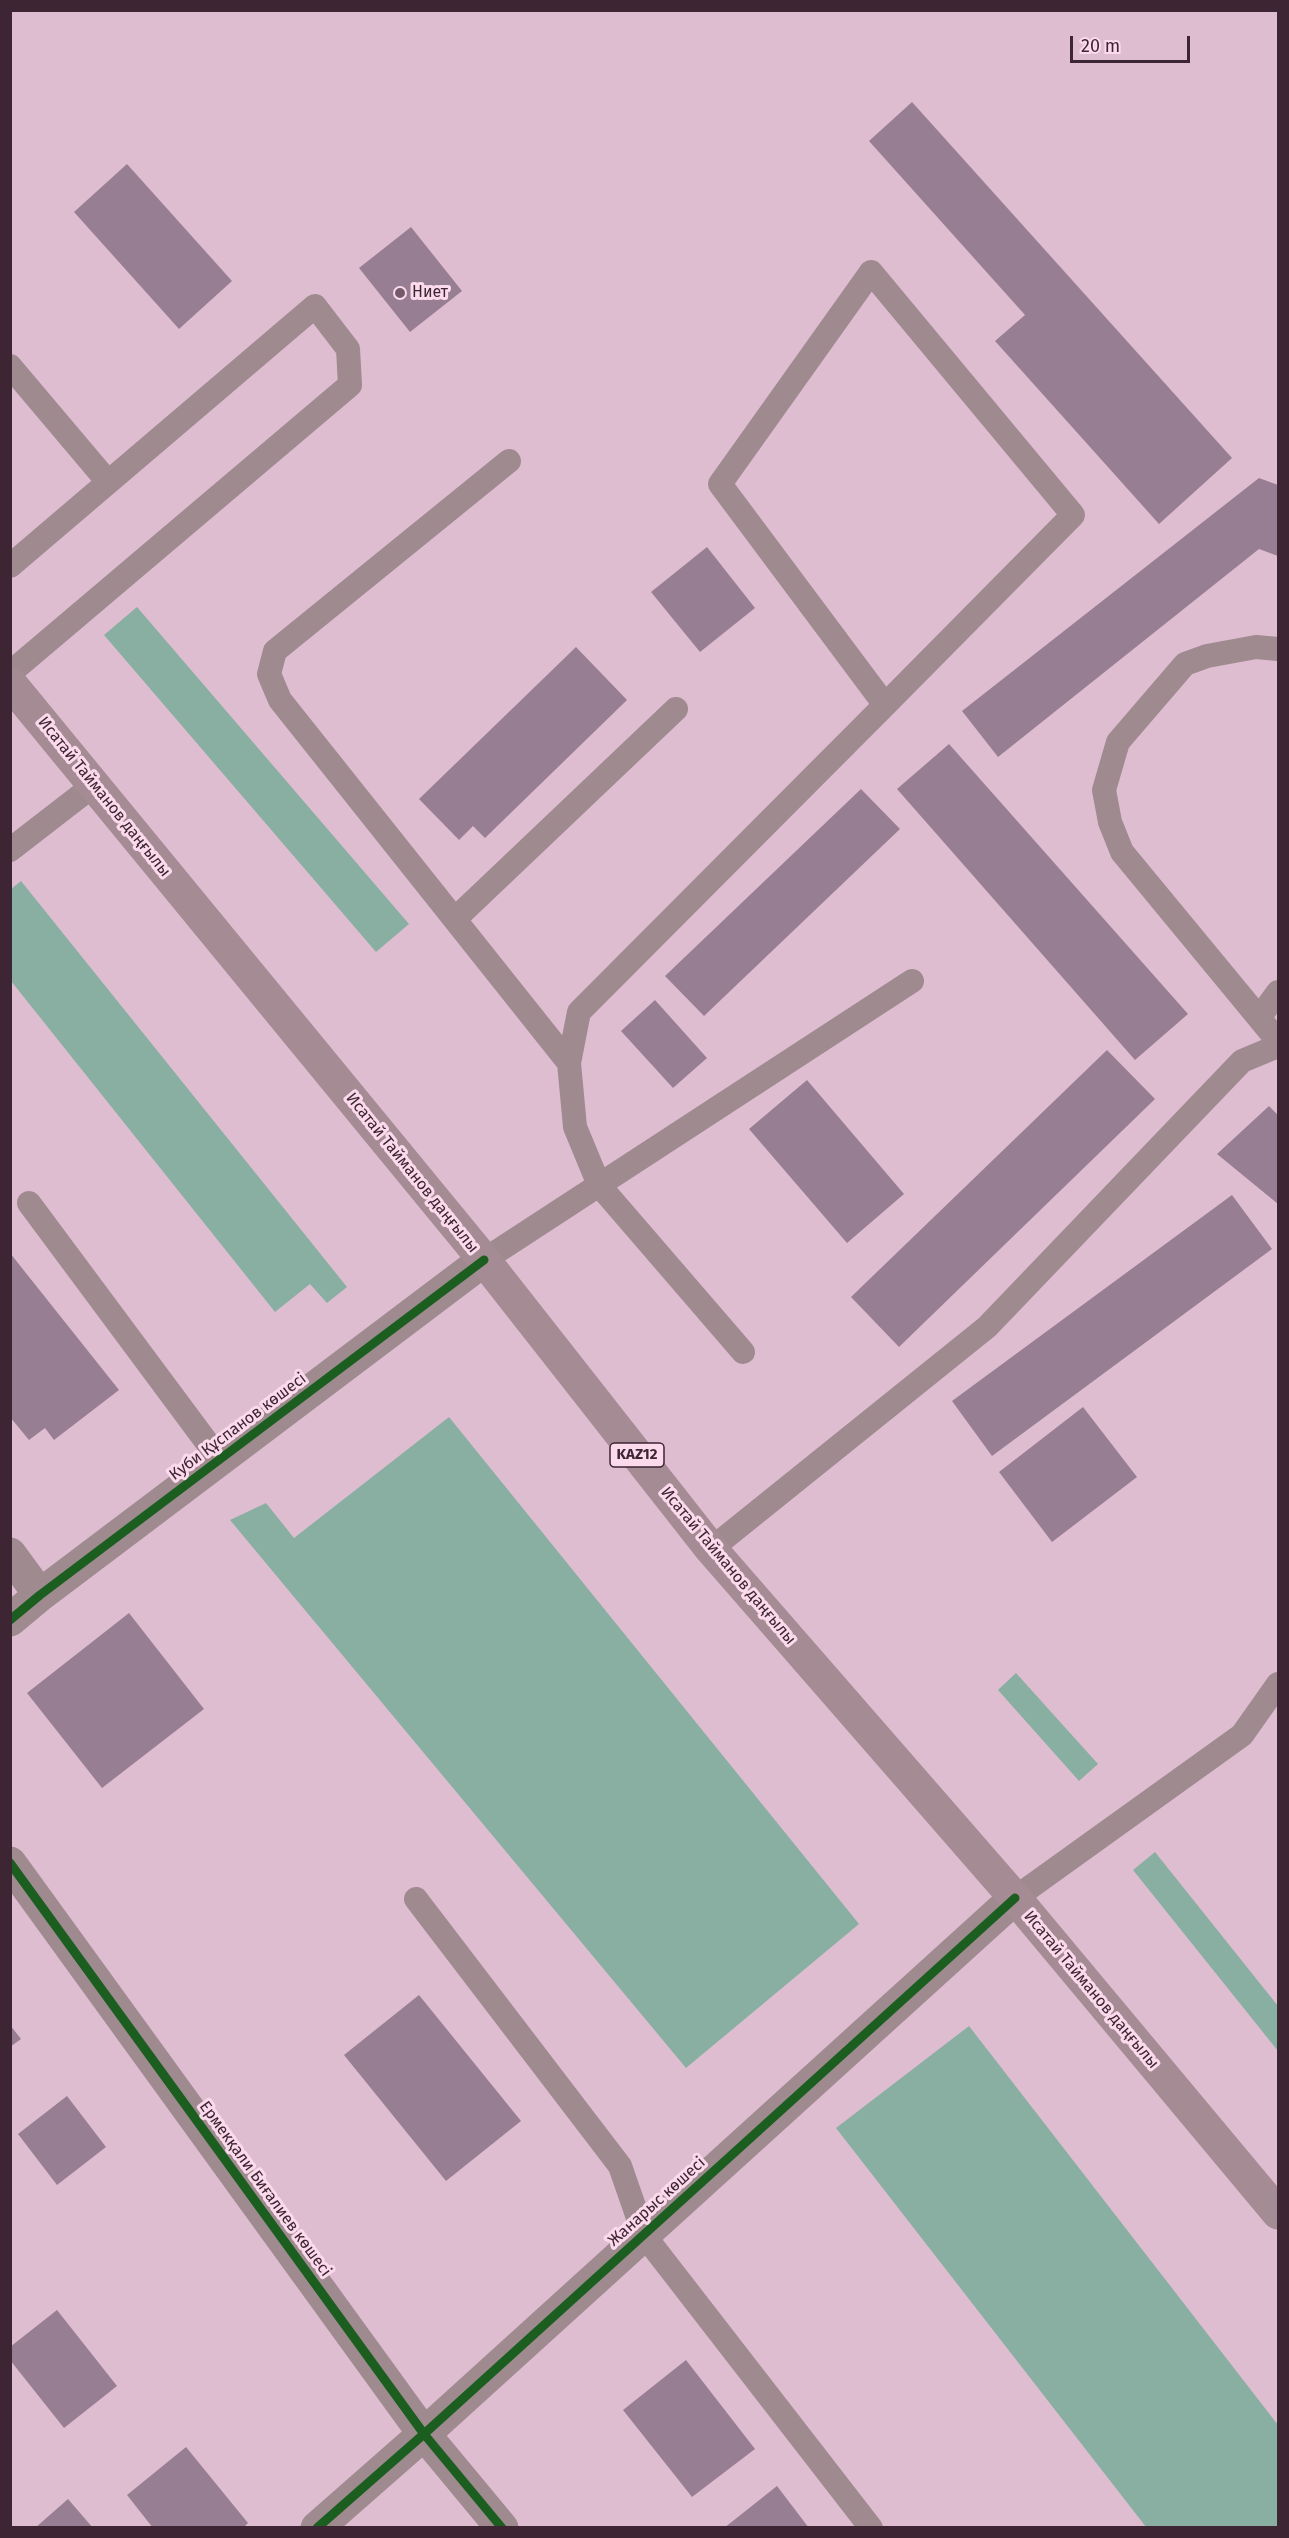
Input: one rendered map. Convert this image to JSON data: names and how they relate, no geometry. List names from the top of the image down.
{
  "streets": {
    "main road": ["Исатай Тайманов даңғылы", "KAZ12"],
    "street": ["Куби Құспанов көшесi", "Ермекқали Биғалиев көшесі", "Жанарыс көшесі"]
  },
  "crossings": [
    ["Исатай Тайманов даңғылы", "Куби Құспанов көшесi"],
    ["Исатай Тайманов даңғылы", "Жанарыс көшесі"],
    ["Ермекқали Биғалиев көшесі", "Жанарыс көшесі"]
  ],
  "places": ["Ниет"],
  "scale_bar": "20 m"
}
